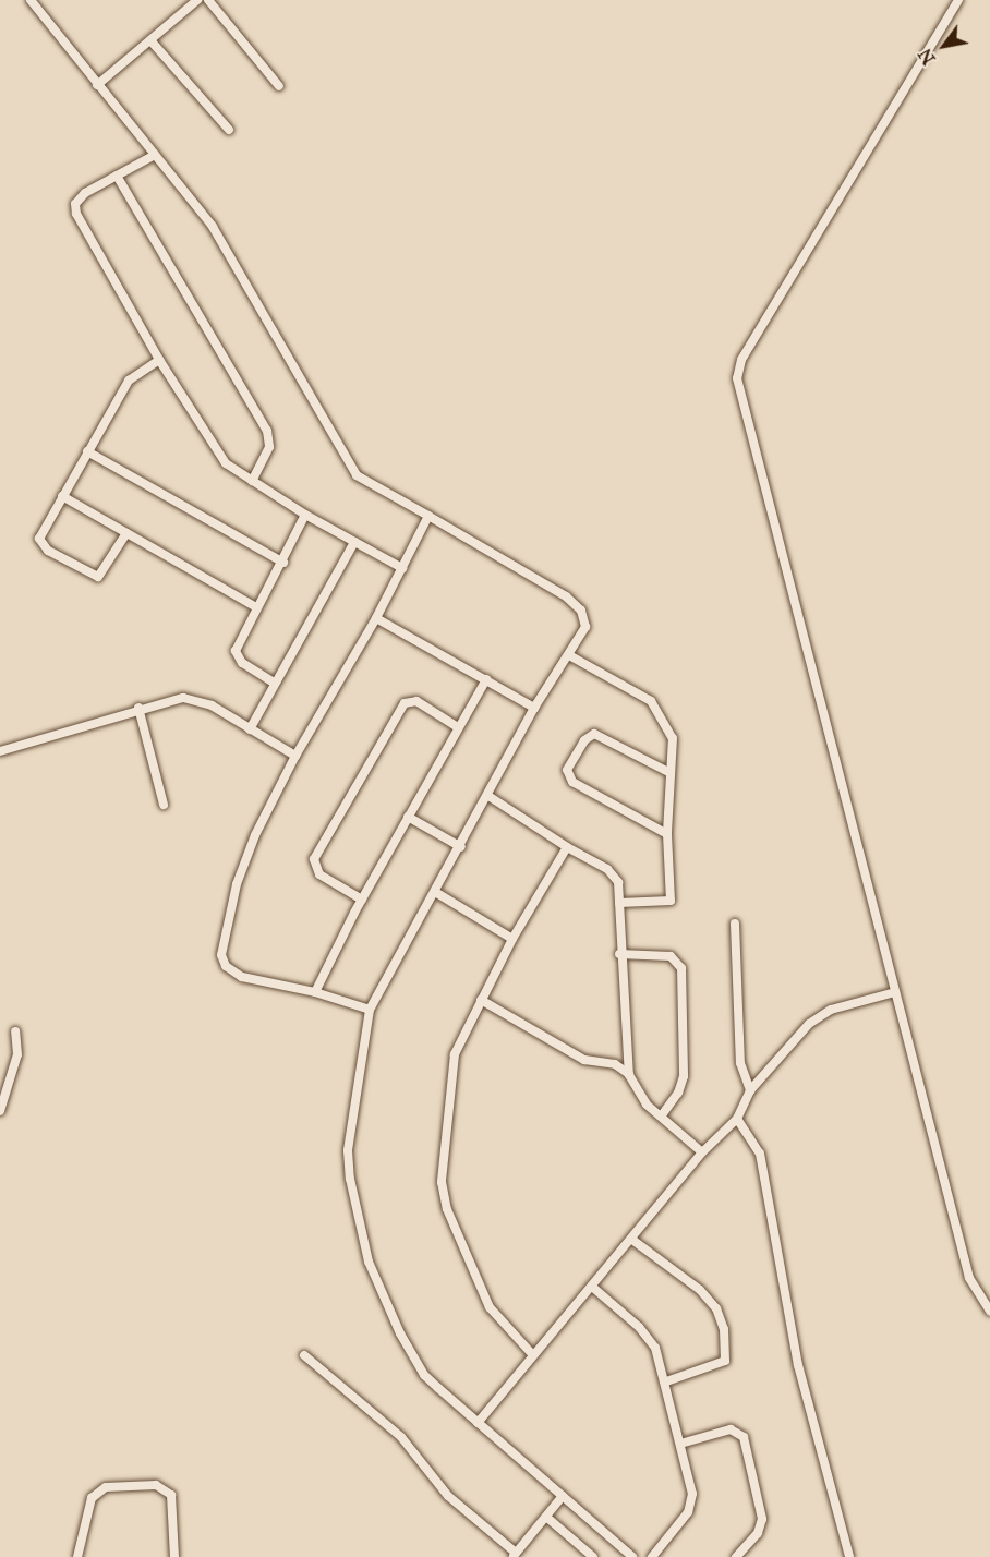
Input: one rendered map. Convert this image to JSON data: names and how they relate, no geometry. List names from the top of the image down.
{
  "north": "bottom left"
}
